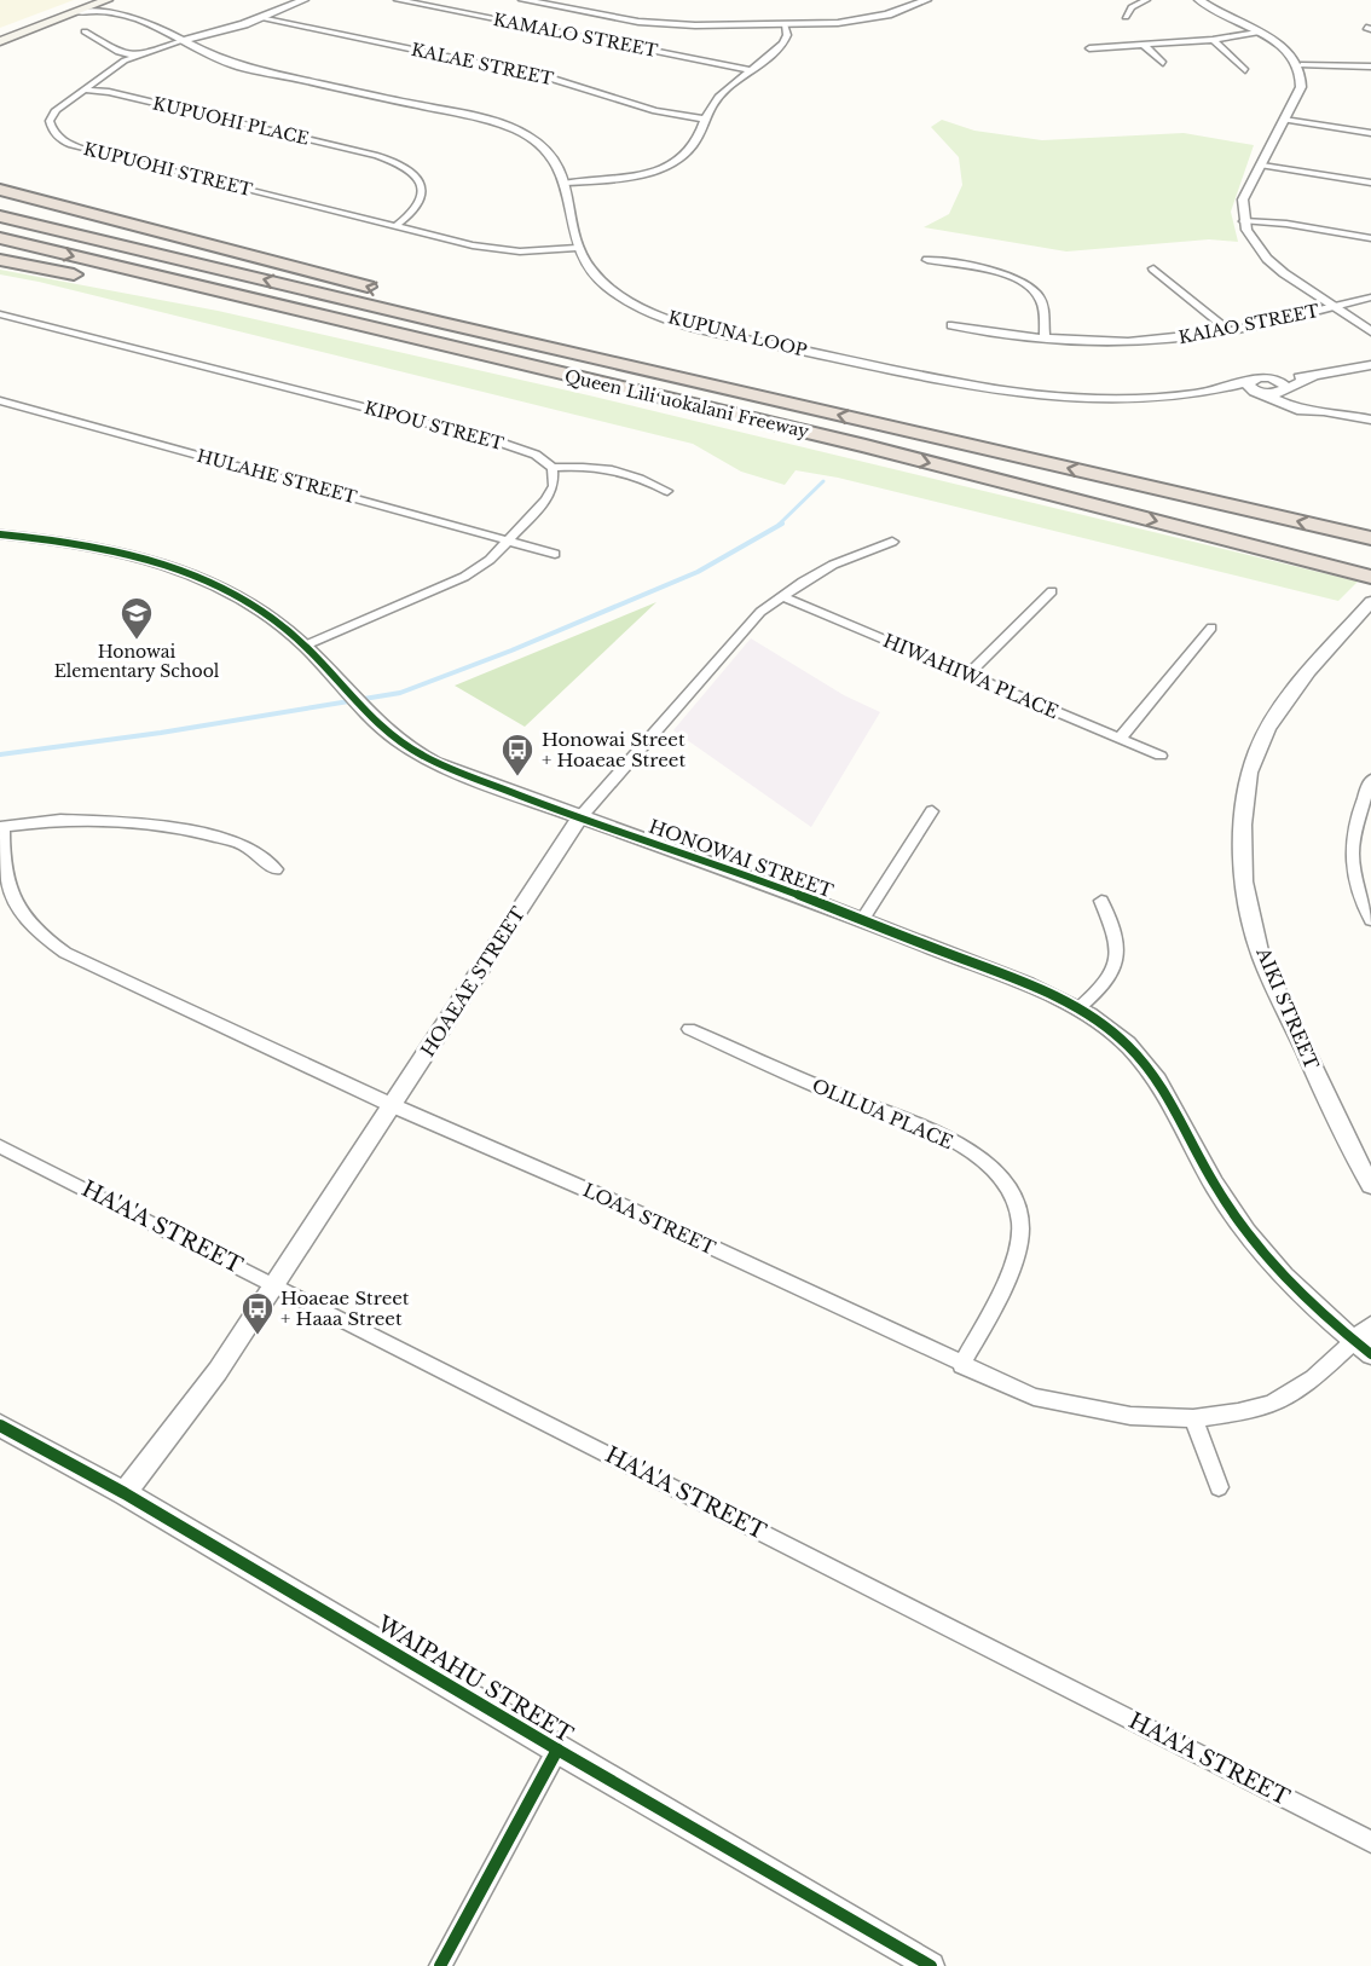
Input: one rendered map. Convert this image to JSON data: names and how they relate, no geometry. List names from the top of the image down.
{
  "streets": {
    "highway": ["Queen Liliʻuokalani Freeway"],
    "street": [
      "KAMALO STREET",
      "KALAE STREET",
      "KUPUOHI PLACE",
      "KUPUOHI STREET",
      "KAIAO STREET",
      "KUPUNA LOOP",
      "KIPOU STREET",
      "HULAHE STREET",
      "HIWAHIWA PLACE",
      "HONOWAI STREET",
      "HOAEAE STREET",
      "AIKI STREET",
      "OLILUA PLACE",
      "LOAA STREET",
      "HA'A'A STREET",
      "WAIPAHU STREET"
    ]
  },
  "crossings": [
    ["KALAE STREET", "KUPUOHI STREET"],
    ["KUPUOHI PLACE", "KUPUOHI STREET"],
    ["KUPUOHI STREET", "KUPUNA LOOP"],
    ["HIWAHIWA PLACE", "HOAEAE STREET"],
    ["HONOWAI STREET", "HOAEAE STREET"],
    ["HONOWAI STREET", "LOAA STREET"],
    ["HOAEAE STREET", "LOAA STREET"],
    ["HOAEAE STREET", "HA'A'A STREET"],
    ["HOAEAE STREET", "WAIPAHU STREET"],
    ["OLILUA PLACE", "LOAA STREET"]
  ],
  "places": {
    "school or university": ["Honowai Elementary School"],
    "bus stop": ["Honowai Street + Hoaeae Street", "Hoaeae Street + Haaa Street"]
  }
}
